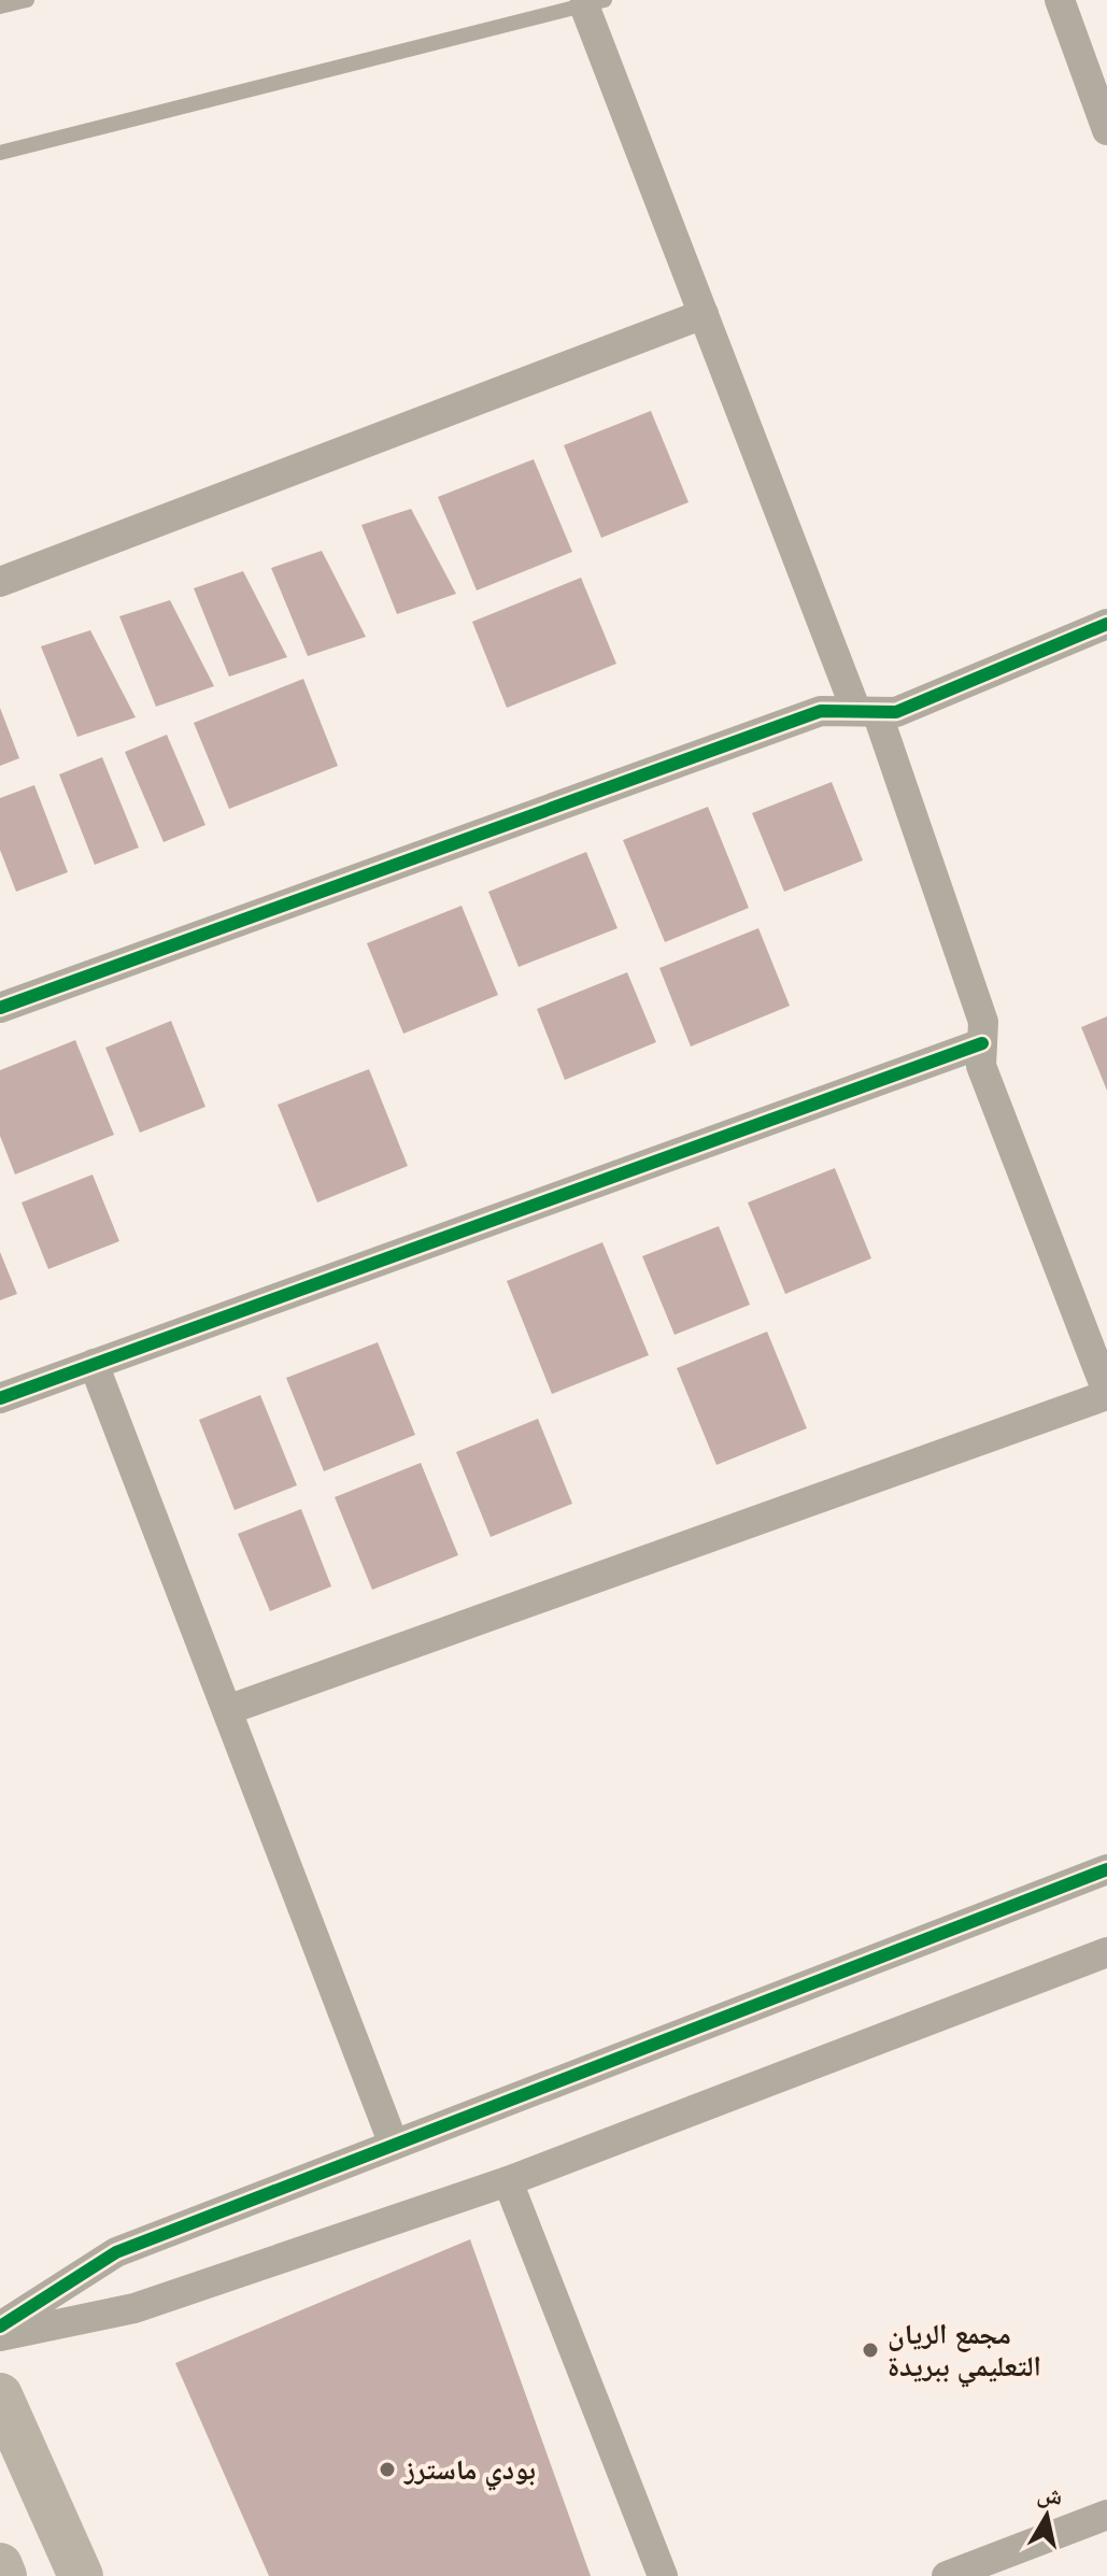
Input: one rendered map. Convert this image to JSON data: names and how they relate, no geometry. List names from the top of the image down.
{
  "places": ["مجمع الريان التعليمي ببريدة", "بودي ماسترز"],
  "north": "top"
}
